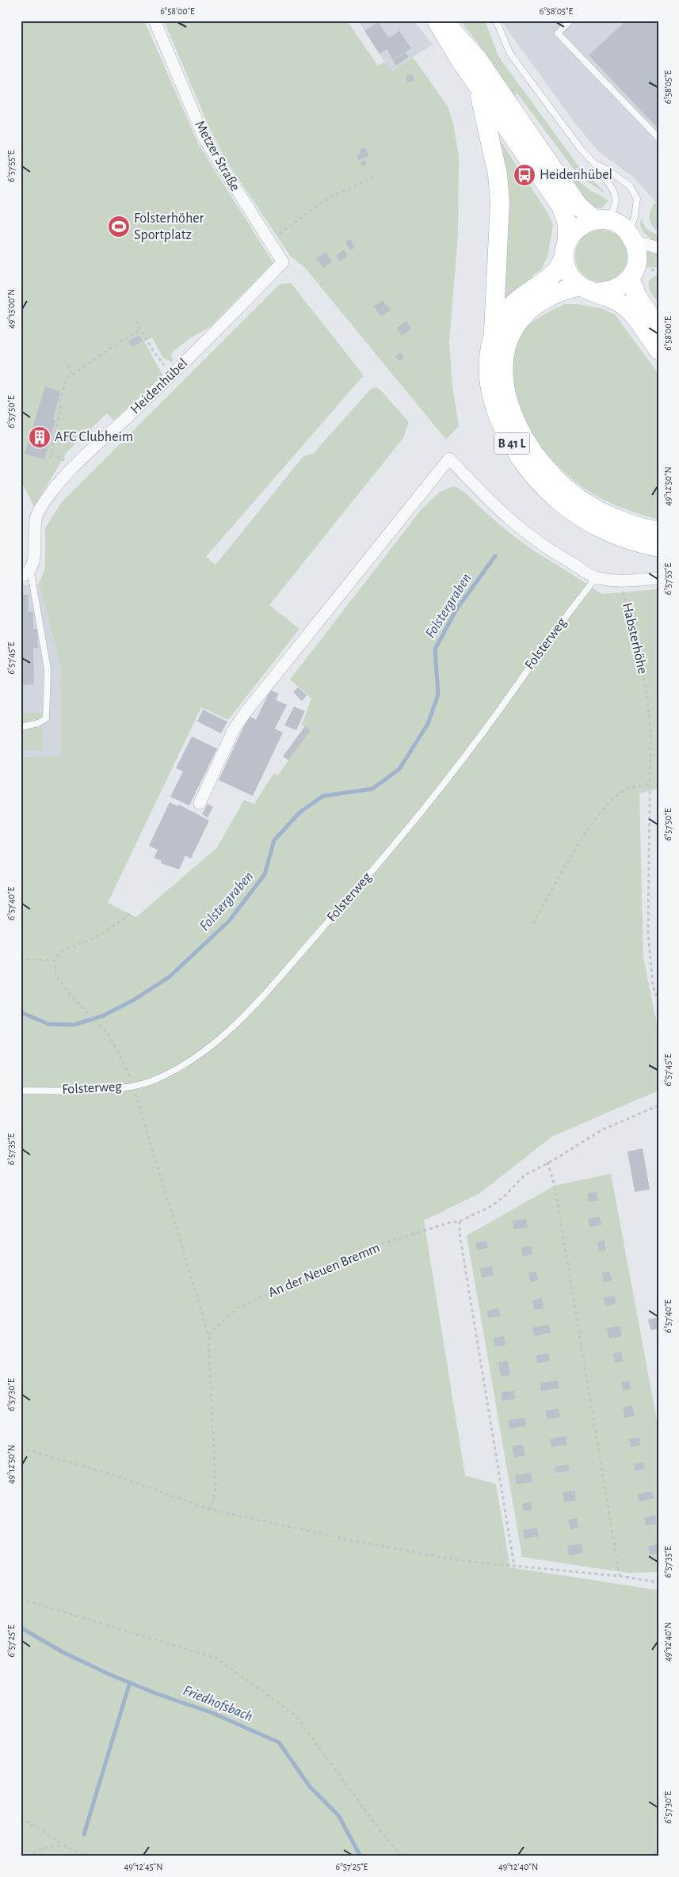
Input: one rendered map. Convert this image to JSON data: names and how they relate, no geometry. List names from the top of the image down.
{
  "streets": {
    "main road": ["B 41 L"],
    "street": ["Metzer Straße", "Heidenhübel"],
    "lane": ["Folsterweg"],
    "path": ["Habsterhöhe", "An der Neuen Bremm"]
  },
  "crossings": [
    ["Metzer Straße", "Heidenhübel"]
  ],
  "water": ["Folstergraben", "Friedhofsbach"],
  "places": {
    "bus stop": ["Heidenhübel"],
    "sports": ["Folsterhöher Sportplatz"],
    "building": ["AFC Clubheim"]
  },
  "coordinates": [
    "6°58'00\"E",
    "6°58'05\"E",
    "6°57'55\"E",
    "49°13'00\"N",
    "6°57'50\"E",
    "49°12'50\"N",
    "6°57'45\"E",
    "6°57'40\"E",
    "6°57'35\"E",
    "6°57'30\"E",
    "6°57'25\"E",
    "49°12'40\"N",
    "49°12'45\"N"
  ]
}
